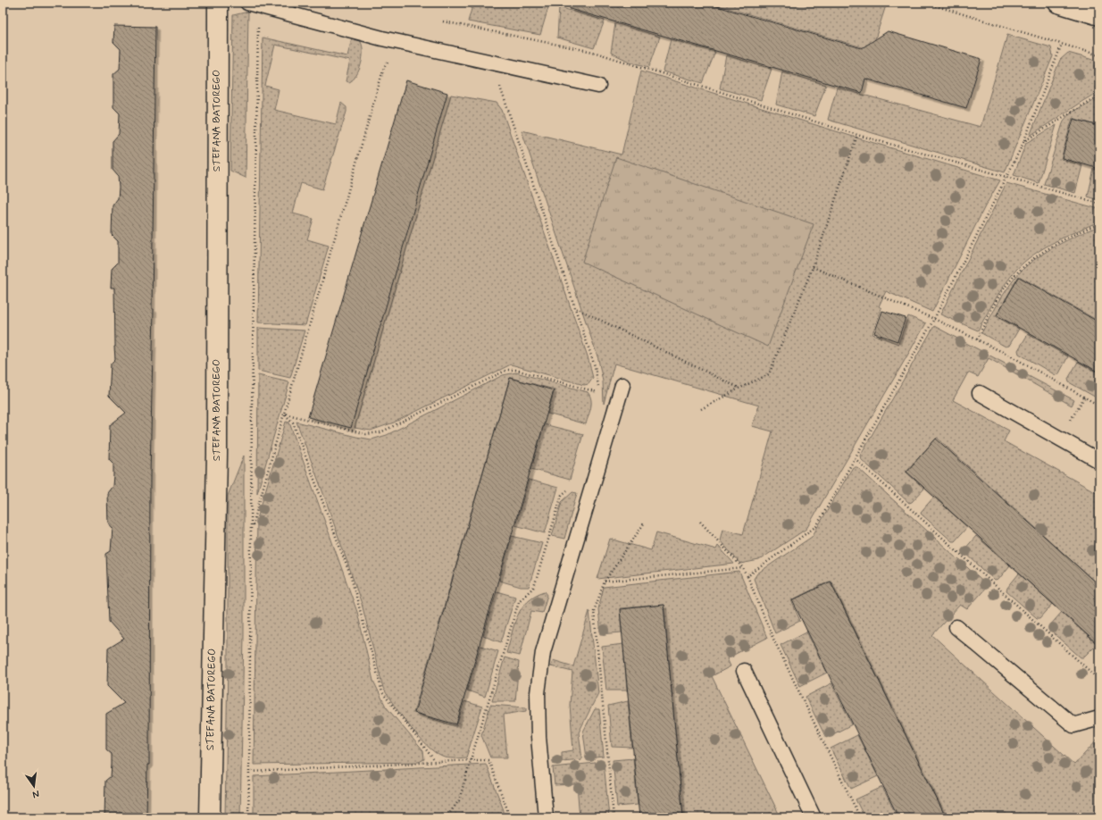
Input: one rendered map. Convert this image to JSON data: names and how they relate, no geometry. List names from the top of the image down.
{
  "streets": {
    "street": ["STEFANA BATOREGO"]
  },
  "north": "bottom"
}
